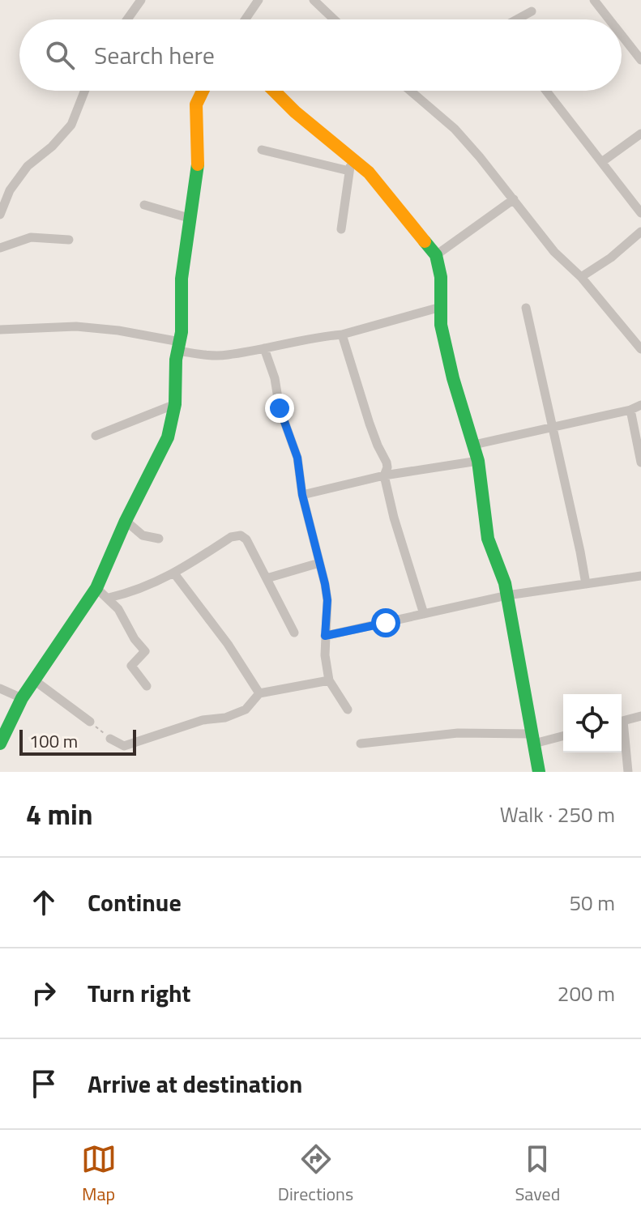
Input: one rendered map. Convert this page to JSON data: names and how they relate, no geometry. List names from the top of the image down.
{
  "scale_bar": "100 m",
  "page": {
    "search": "Search here",
    "scale": "100 m",
    "heading": ["4 min", "Walk · 250 m"],
    "list": [
      ["Continue", "50 m"],
      ["Turn right", "200 m"],
      "Arrive at destination"
    ],
    "nav": ["Map", "Directions", "Saved"]
  }
}
